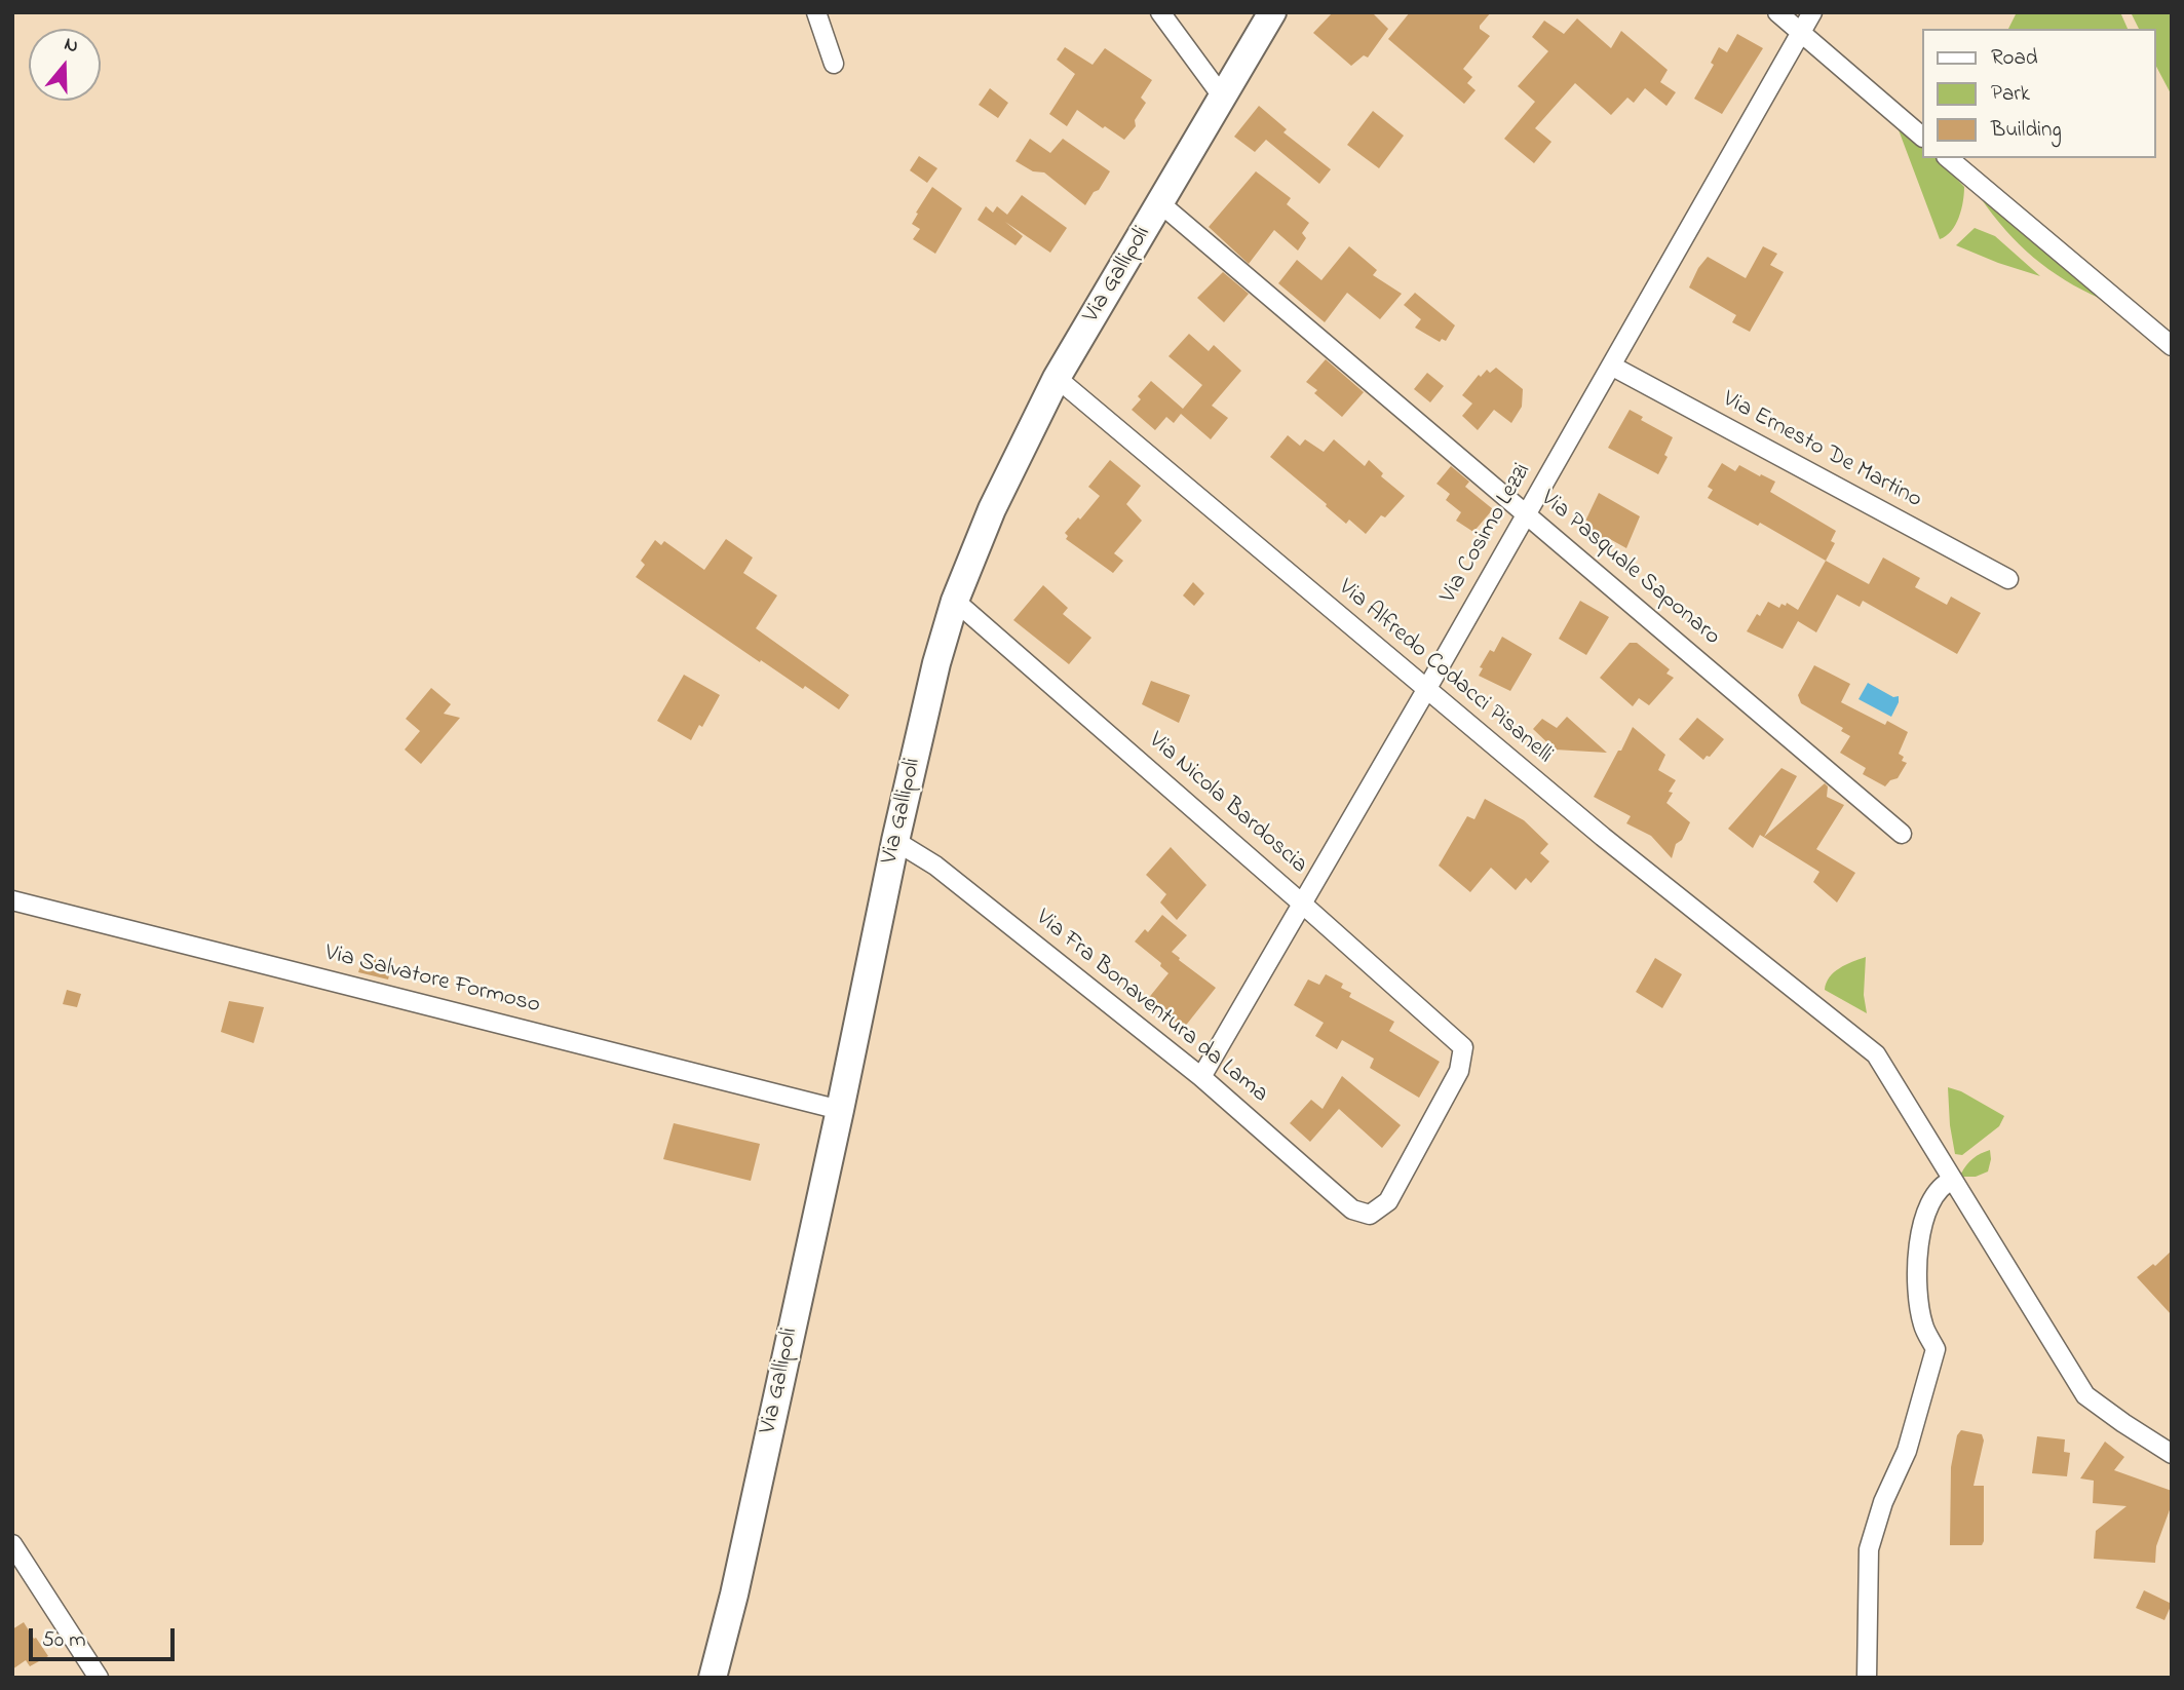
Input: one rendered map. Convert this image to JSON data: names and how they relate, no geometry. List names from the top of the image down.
{
  "streets": {
    "main road": ["Via Gallipoli"],
    "street": [
      "Via Ernesto De Martino",
      "Via Cosimo Lezzi",
      "Via Pasquale Saponaro",
      "Via Alfredo Codacci Pisanelli",
      "Via Nicola Bardoscia",
      "Via Salvatore Formoso",
      "Via Fra Bonaventura da Lama"
    ]
  },
  "crossings": [
    ["Via Gallipoli", "Via Pasquale Saponaro"],
    ["Via Gallipoli", "Via Alfredo Codacci Pisanelli"],
    ["Via Gallipoli", "Via Nicola Bardoscia"],
    ["Via Gallipoli", "Via Salvatore Formoso"],
    ["Via Gallipoli", "Via Fra Bonaventura da Lama"],
    ["Via Ernesto De Martino", "Via Cosimo Lezzi"],
    ["Via Cosimo Lezzi", "Via Pasquale Saponaro"],
    ["Via Cosimo Lezzi", "Via Alfredo Codacci Pisanelli"],
    ["Via Cosimo Lezzi", "Via Nicola Bardoscia"],
    ["Via Cosimo Lezzi", "Via Fra Bonaventura da Lama"],
    ["Via Nicola Bardoscia", "Via Fra Bonaventura da Lama"]
  ],
  "legend": ["Road", "Park", "Building"],
  "scale_bar": "50 m",
  "north": "top"
}
